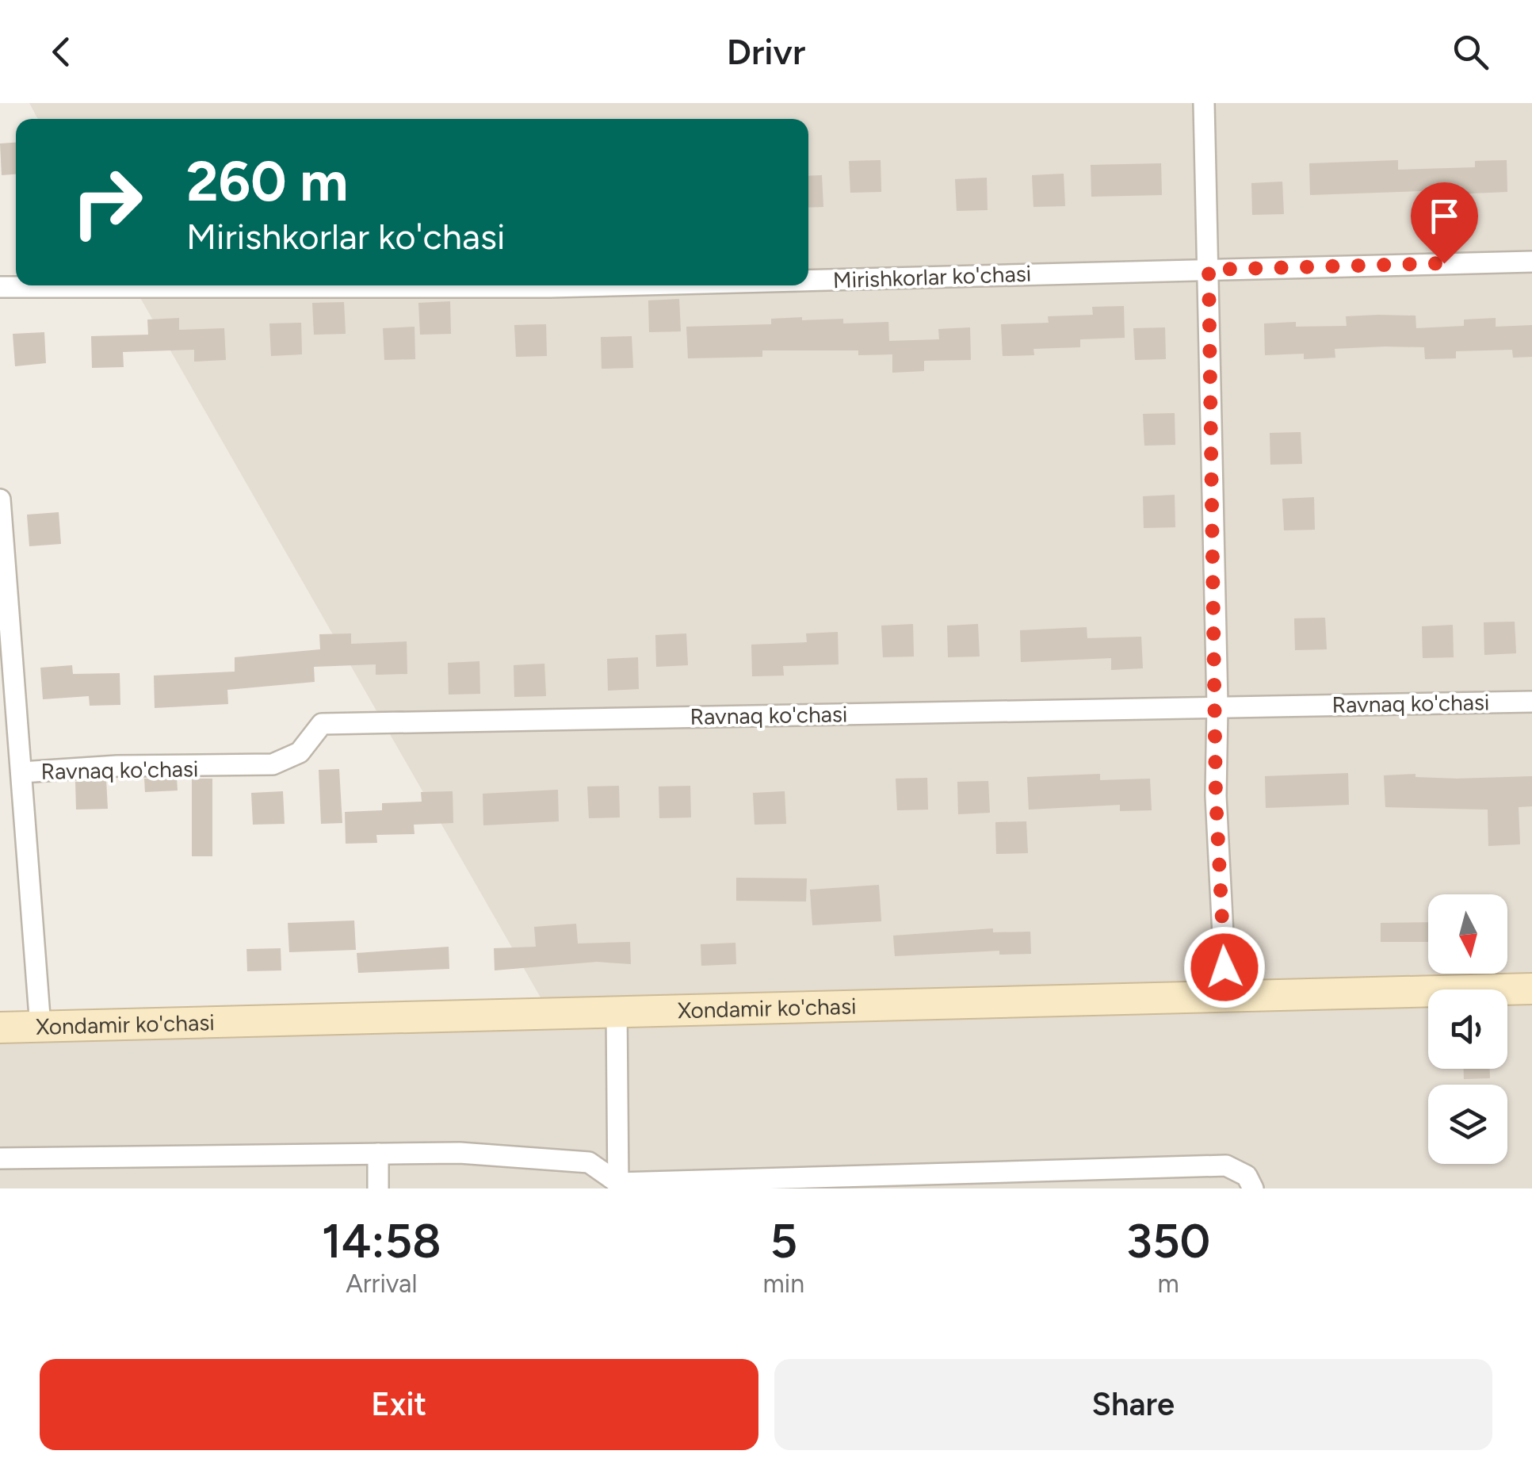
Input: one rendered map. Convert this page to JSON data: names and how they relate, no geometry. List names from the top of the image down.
{
  "streets": {
    "main road": ["Xondamir ko'chasi"],
    "street": ["Mirishkorlar ko'chasi", "Ravnaq ko'chasi"]
  },
  "north": "bottom",
  "page": {
    "header": "Drivr",
    "turn": ["260 m", "Mirishkorlar ko'chasi"],
    "eta": [
      "14:58",
      "Arrival",
      "5",
      "min",
      "350",
      "m"
    ],
    "buttons": ["Exit", "Share"]
  }
}
